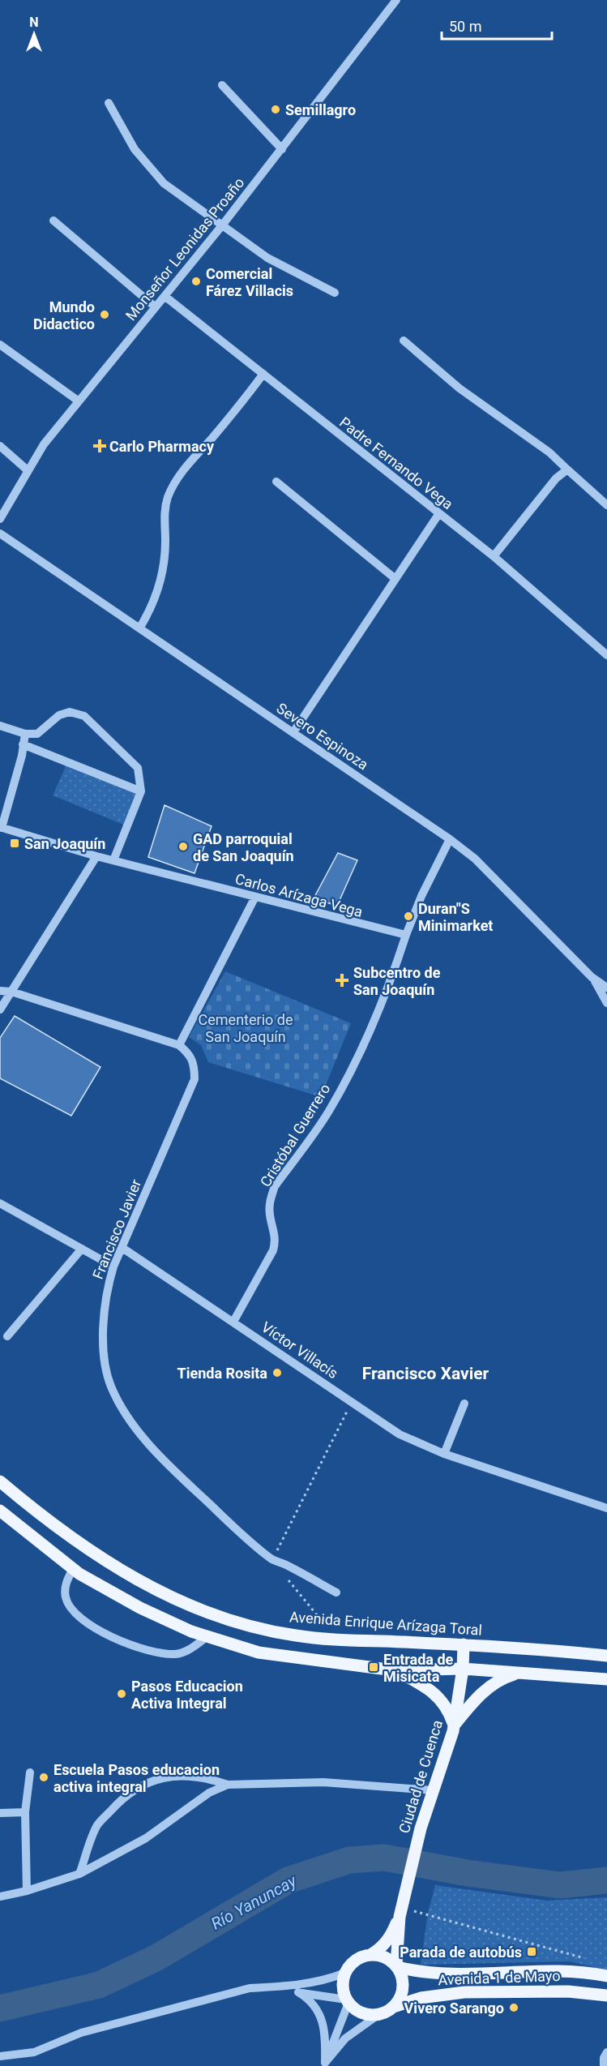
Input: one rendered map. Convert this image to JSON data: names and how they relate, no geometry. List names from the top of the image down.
{
  "streets": {
    "main road": ["Avenida Enrique Arízaga Toral", "Ciudad de Cuenca", "Avenida 1 de Mayo"],
    "street": [
      "Monseñor Leonidas Proaño",
      "Padre Fernando Vega",
      "Severo Espinoza",
      "Carlos Arízaga Vega",
      "Cristóbal Guerrero",
      "Francisco Javier",
      "Víctor Villacís"
    ]
  },
  "crossings": [
    ["Monseñor Leonidas Proaño", "Padre Fernando Vega"],
    ["Carlos Arízaga Vega", "Cristóbal Guerrero"],
    ["Cristóbal Guerrero", "Víctor Villacís"],
    ["Francisco Javier", "Víctor Villacís"],
    ["Avenida Enrique Arízaga Toral", "Ciudad de Cuenca"],
    ["Ciudad de Cuenca", "Avenida 1 de Mayo"]
  ],
  "districts": ["Francisco Xavier"],
  "water": ["Río Yanuncay"],
  "parks": ["Cementerio de San Joaquín"],
  "places": {
    "other": [
      "Semillagro",
      "Comercial Fárez Villacis",
      "Mundo Didactico",
      "GAD parroquial de San Joaquín",
      "Duran\"S Minimarket",
      "Tienda Rosita",
      "Pasos Educacion Activa Integral",
      "Escuela Pasos educacion activa integral",
      "Vivero Sarango"
    ],
    "health": ["Carlo Pharmacy", "Subcentro de San Joaquín"],
    "transit": ["San Joaquín", "Entrada de Misicata", "Parada de autobús"]
  },
  "scale_bar": "50 m",
  "north": "top"
}
